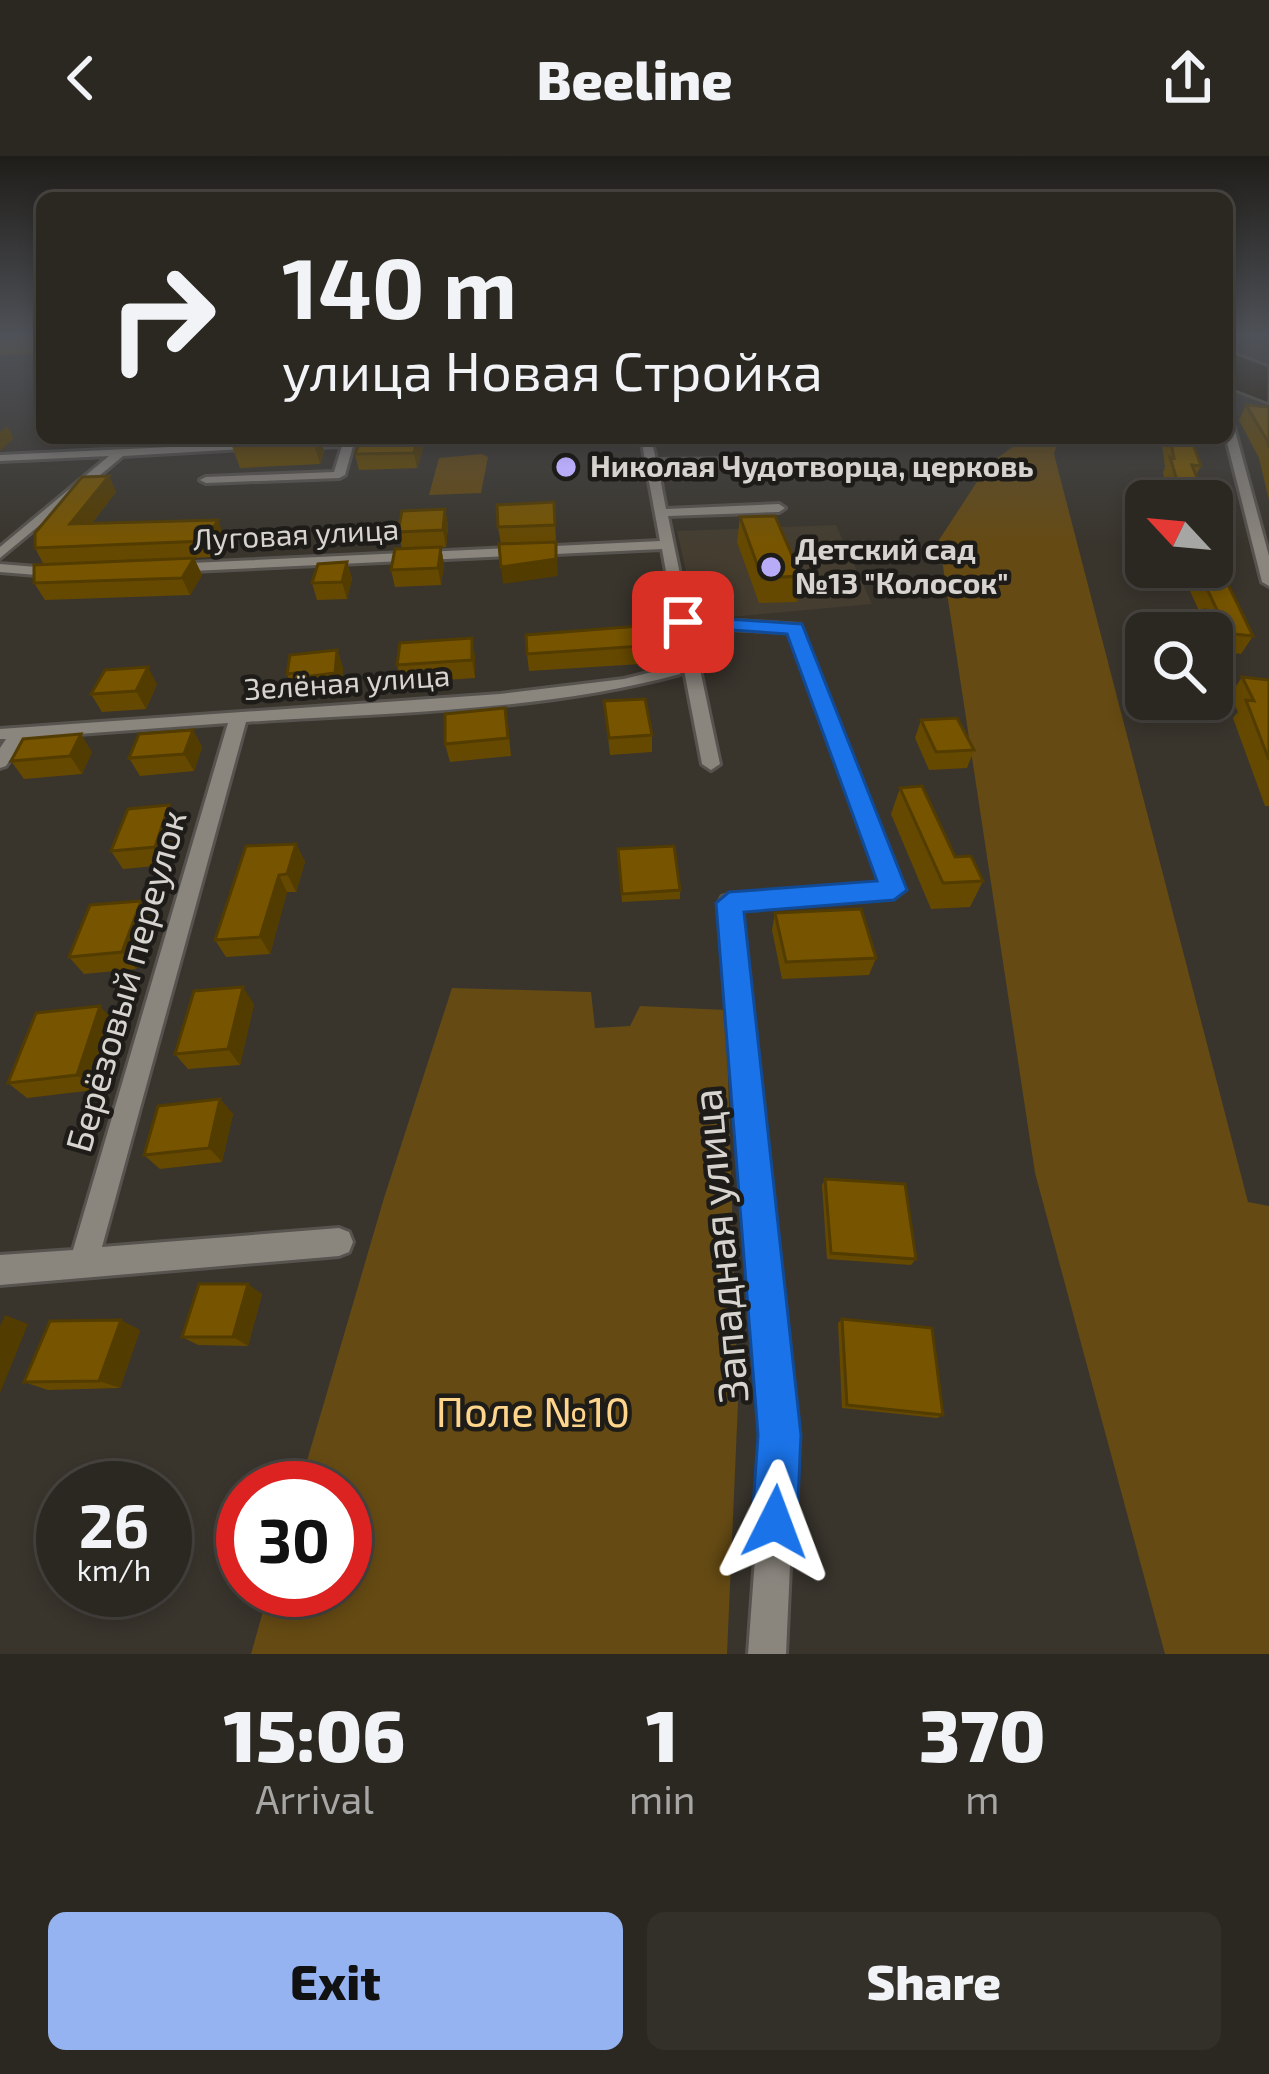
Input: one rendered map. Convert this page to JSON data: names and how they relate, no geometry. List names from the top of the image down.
{
  "streets": {
    "street": [
      "Луговая улица",
      "Зелёная улица",
      "Берёзовый переулок",
      "Западная улица"
    ]
  },
  "crossings": [
    ["Зелёная улица", "Берёзовый переулок"]
  ],
  "parks": ["Поле №10"],
  "places": ["Николая Чудотворца, церковь", "Детский сад №13 \"Колосок\""],
  "north": "top left",
  "page": {
    "header": "Beeline",
    "turn": ["140 m", "улица Новая Стройка"],
    "speed": "26 km/h",
    "limit": "30",
    "eta": [
      "15:06",
      "Arrival",
      "1",
      "min",
      "370",
      "m"
    ],
    "buttons": ["Exit", "Share"]
  }
}
